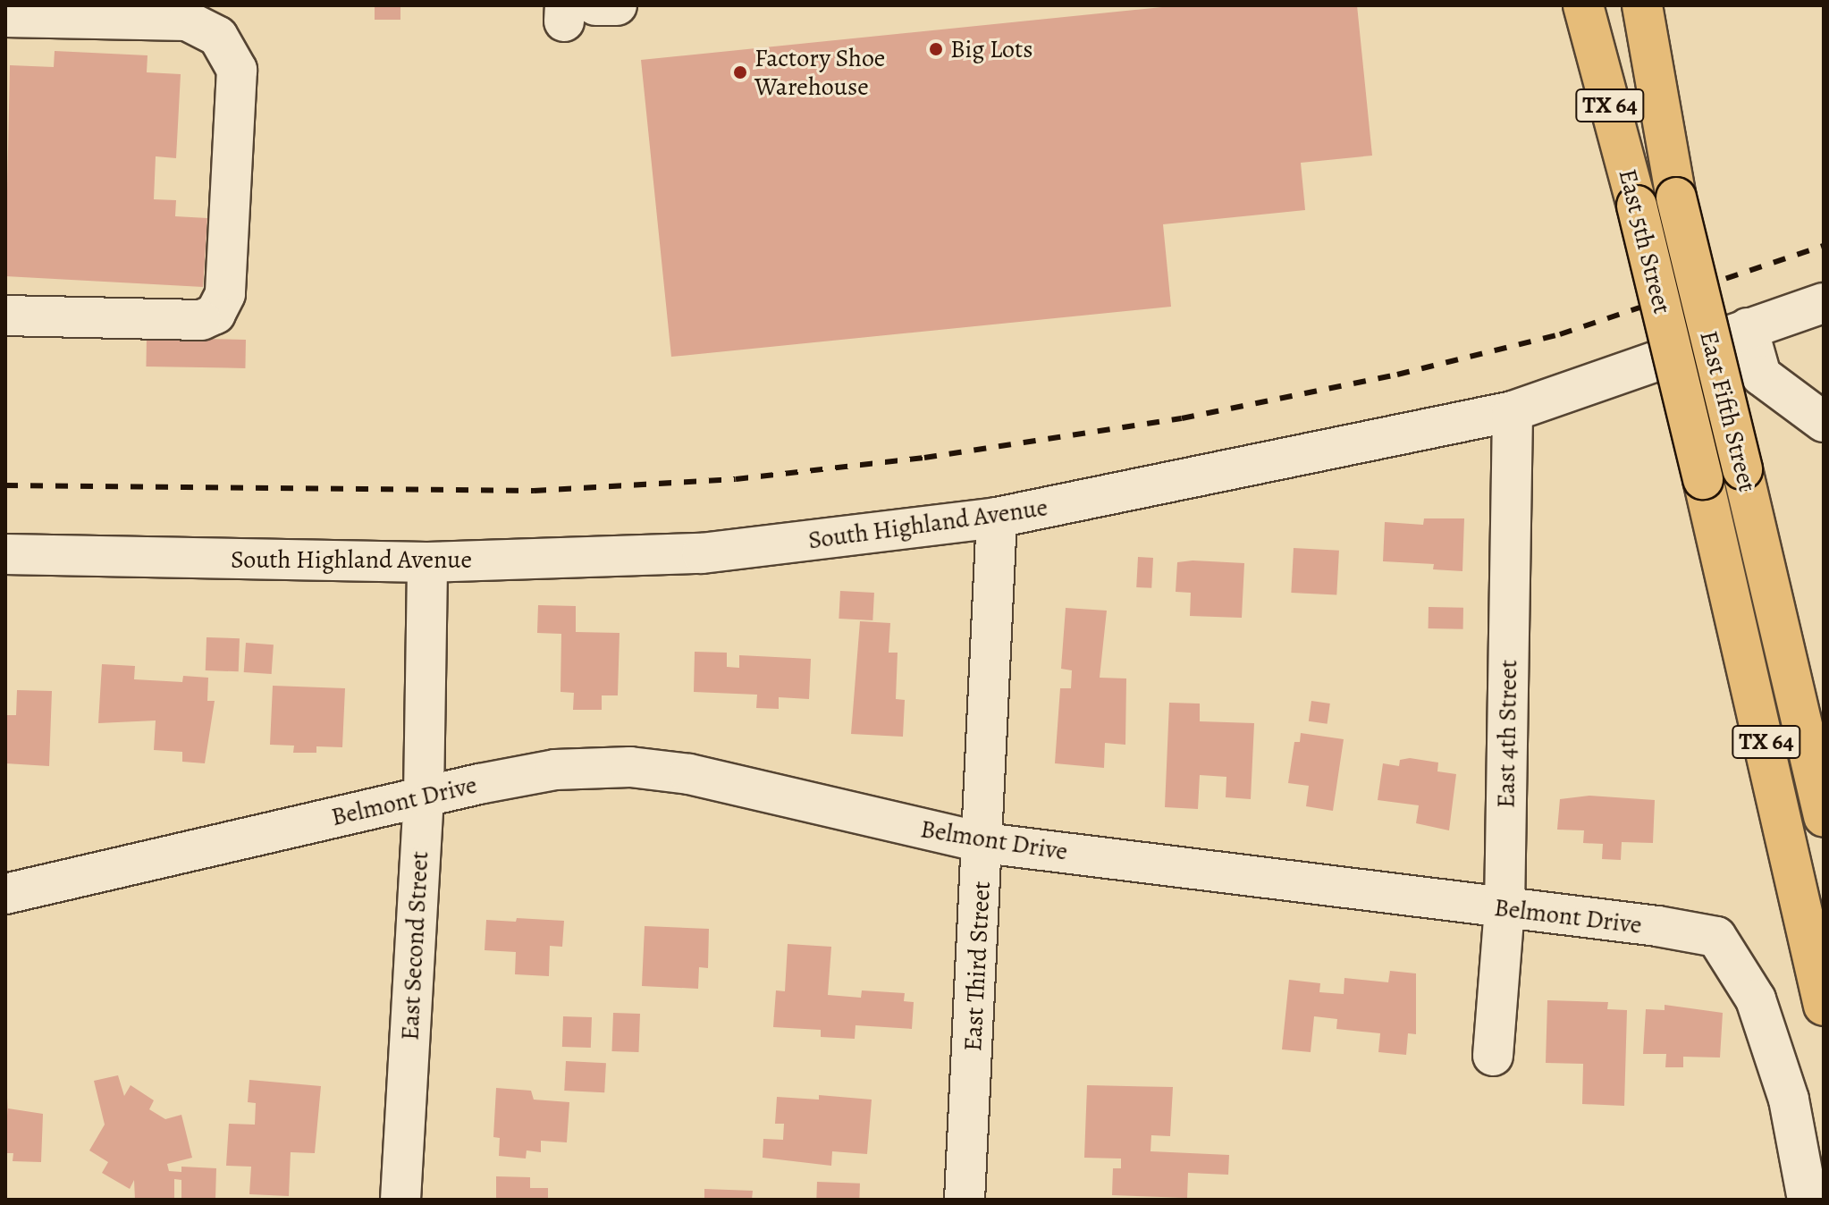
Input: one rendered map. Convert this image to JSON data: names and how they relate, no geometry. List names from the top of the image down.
{
  "streets": {
    "main road": ["TX 64", "East 5th Street", "East Fifth Street"],
    "street": [
      "South Highland Avenue",
      "East 4th Street",
      "Belmont Drive",
      "East Second Street",
      "East Third Street"
    ]
  },
  "crossings": [
    ["East 5th Street", "East Fifth Street"],
    ["South Highland Avenue", "East 4th Street"],
    ["South Highland Avenue", "East Second Street"],
    ["South Highland Avenue", "East Third Street"],
    ["East 4th Street", "Belmont Drive"],
    ["Belmont Drive", "East Second Street"],
    ["Belmont Drive", "East Third Street"]
  ],
  "places": ["Big Lots", "Factory Shoe Warehouse"]
}
